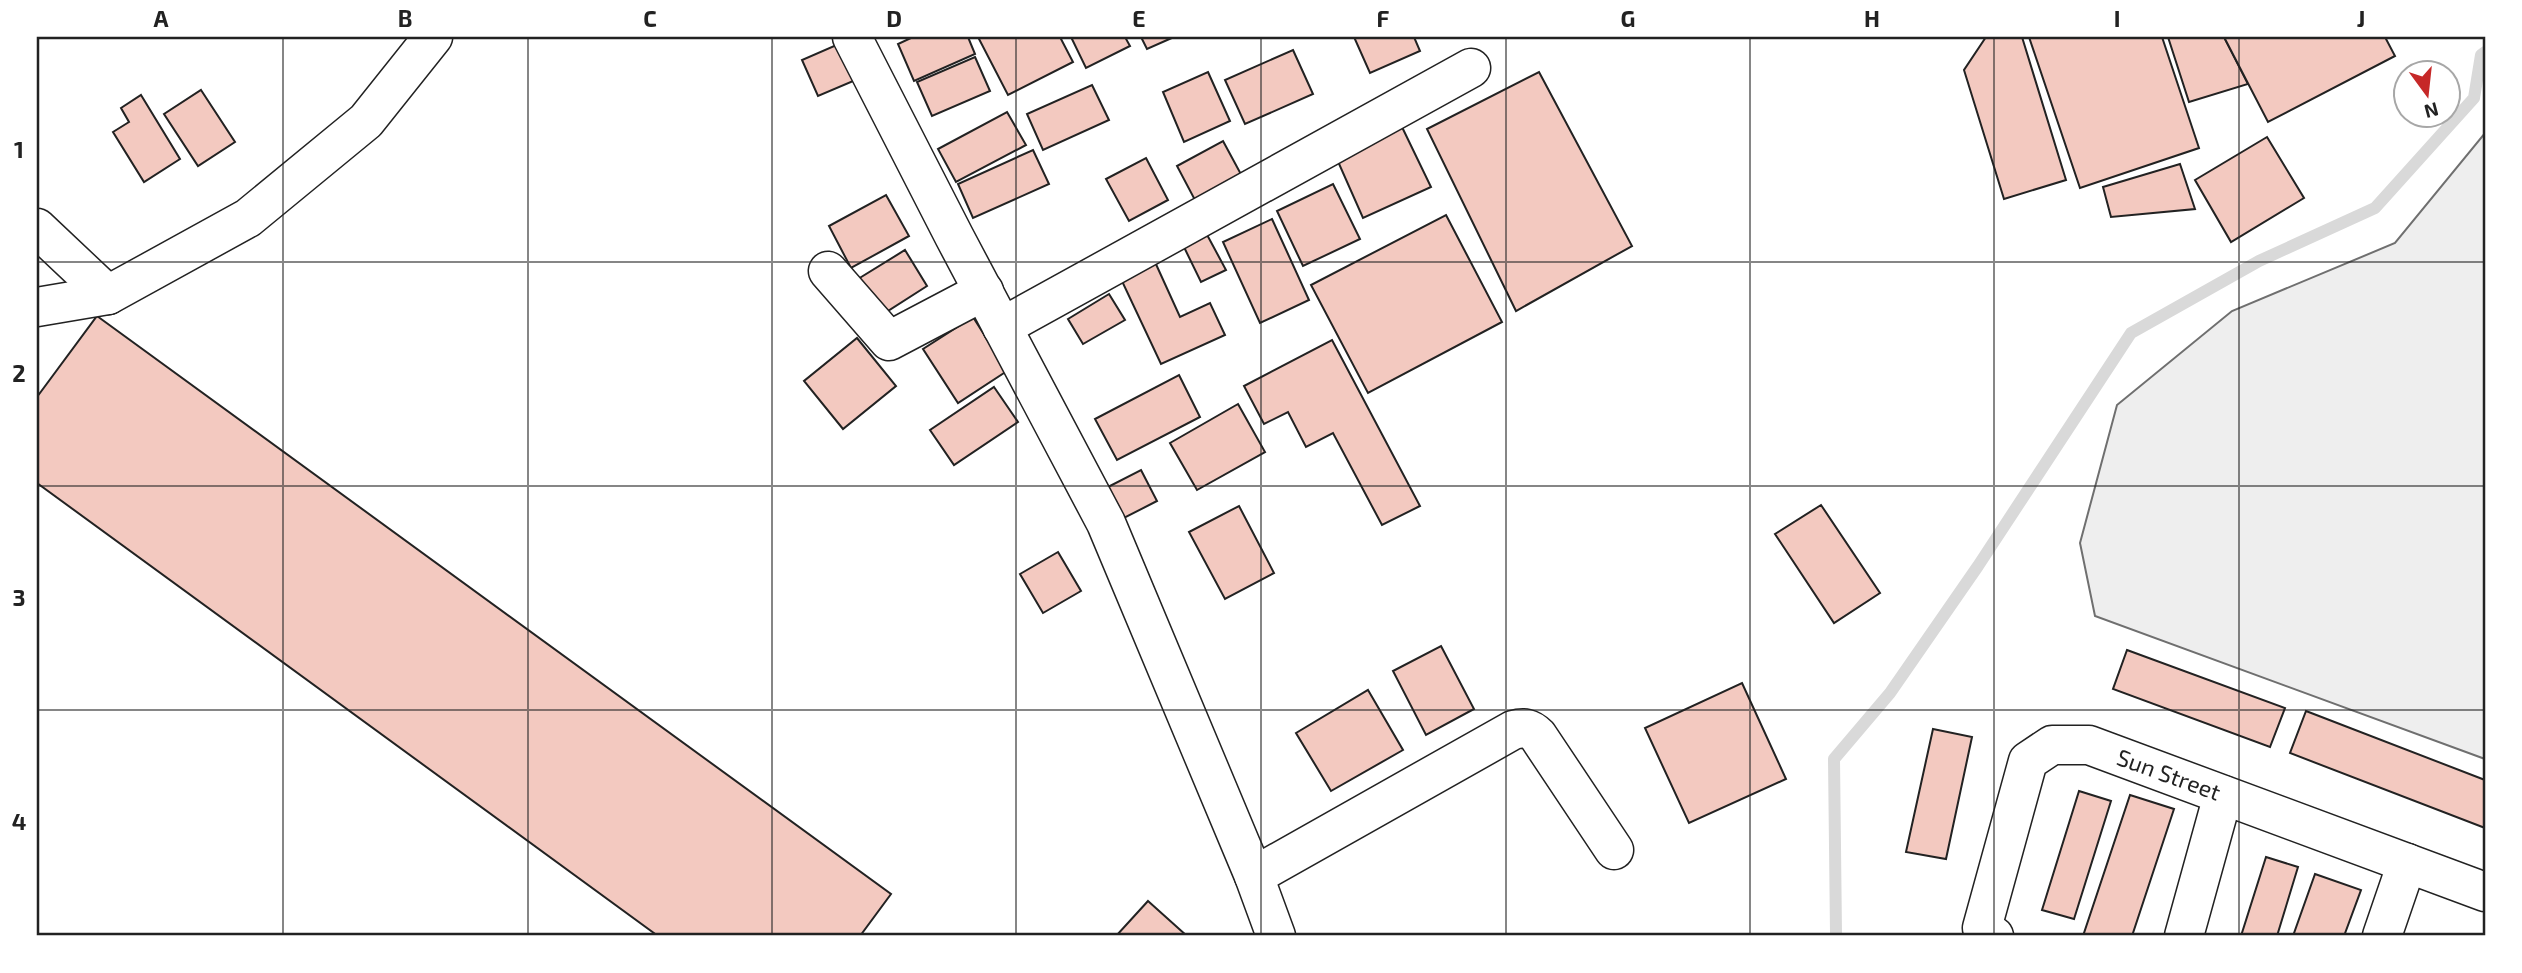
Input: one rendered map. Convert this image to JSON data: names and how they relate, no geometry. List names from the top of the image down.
{
  "streets": {
    "street": ["Sun Street"]
  },
  "north": "bottom",
  "grid": {
    "columns": [
      "A",
      "B",
      "C",
      "D",
      "E",
      "F",
      "G",
      "H",
      "I",
      "J"
    ],
    "rows": [
      "1",
      "2",
      "3",
      "4"
    ]
  }
}
